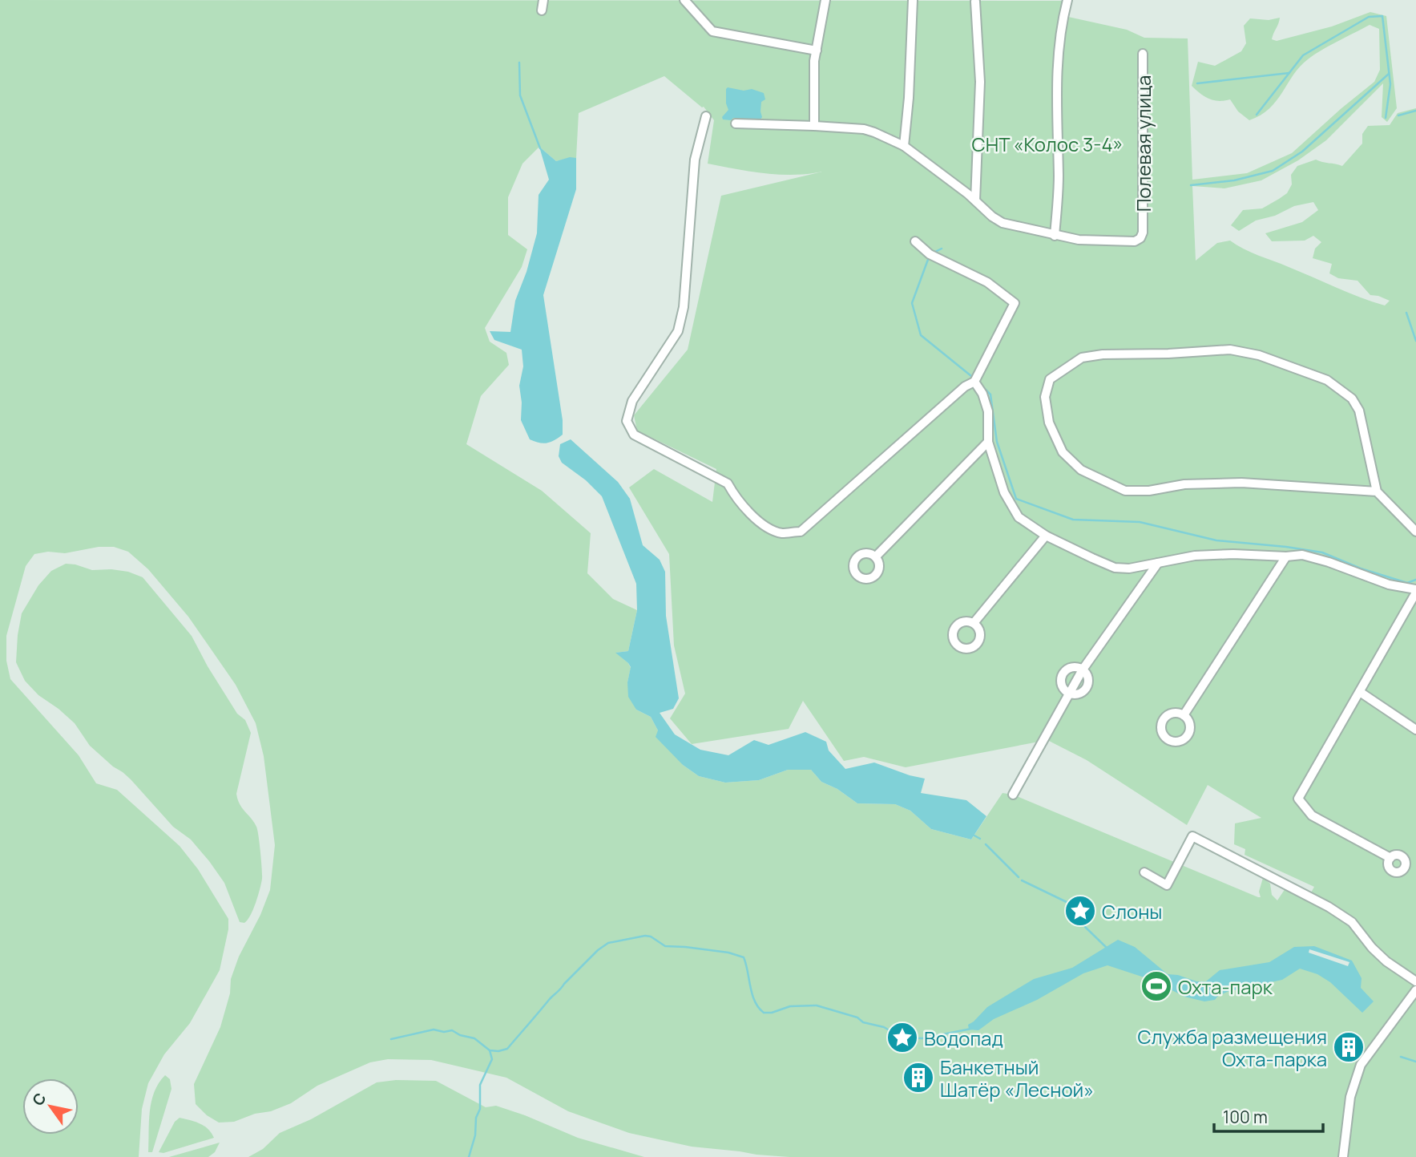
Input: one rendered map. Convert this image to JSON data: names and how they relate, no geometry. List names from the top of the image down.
{
  "streets": {
    "street": ["Полевая улица"]
  },
  "parks": ["СНТ «Колос 3-4»"],
  "places": {
    "place": ["Слоны", "Водопад"],
    "sports": ["Охта-парк"],
    "building": ["Служба размещения Охта-парка", "Банкетный Шатёр «Лесной»"]
  },
  "scale_bar": "100 m",
  "north": "top left"
}
